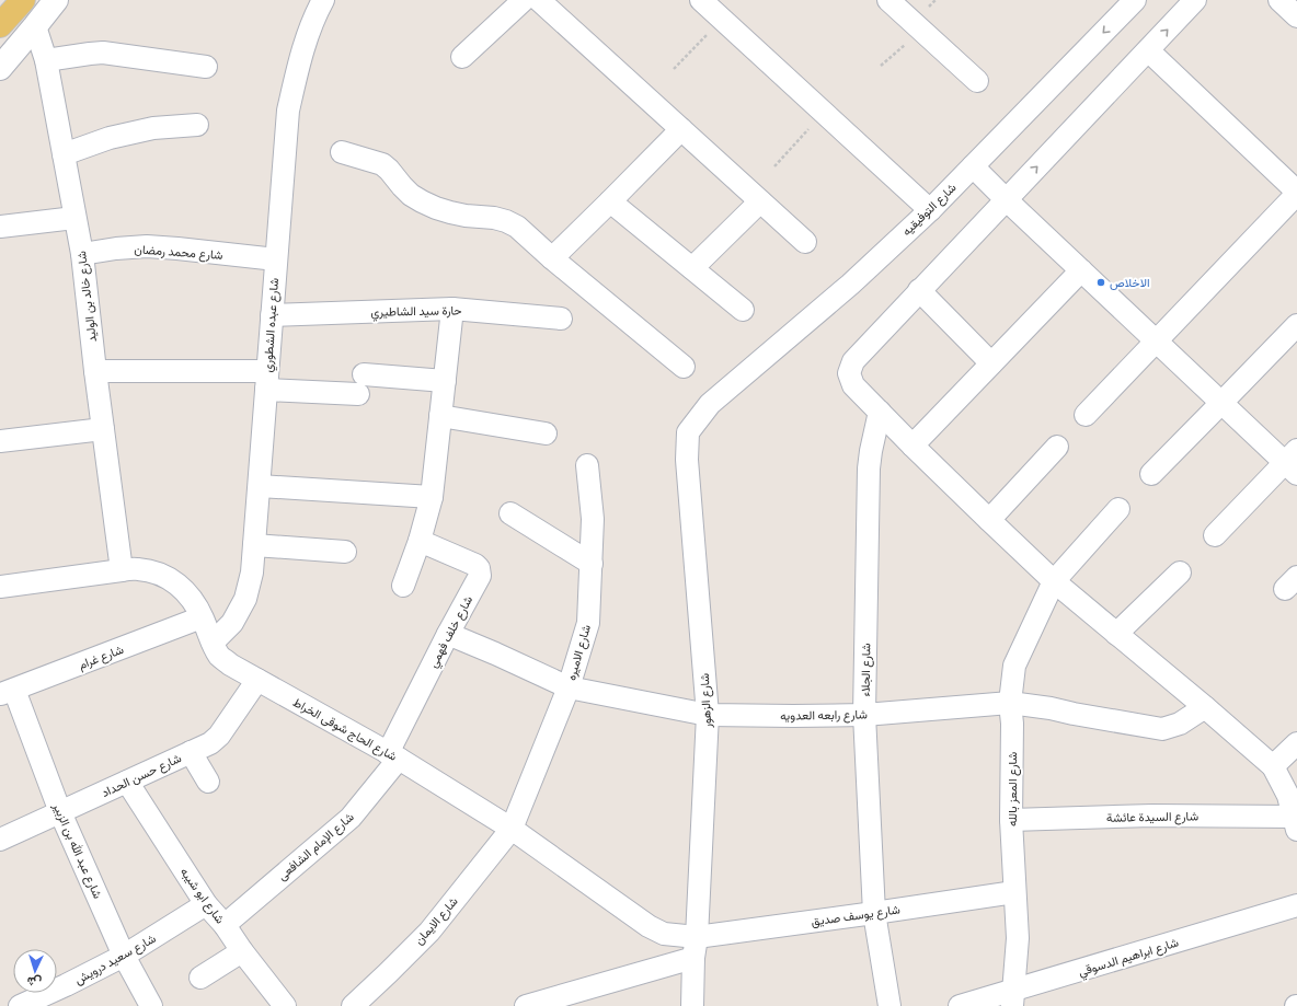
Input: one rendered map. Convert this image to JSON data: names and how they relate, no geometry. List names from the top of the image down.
{
  "streets": {
    "street": [
      "شارع التوفيقيه",
      "شارع محمد رمضان",
      "شارع خالد بن الوليد",
      "حارة سيد الشاطيري",
      "شارع عبده الشطوري",
      "شارع خلف فهمي",
      "شارع الاميره",
      "شارع غرام",
      "شارع الجلاء",
      "شارع الزهور",
      "شارع رابعه العدويه",
      "شارع الحاج شوقى الخراط",
      "شارع حسن الحداد",
      "شارع المعز بالله",
      "شارع السيدة عائشة",
      "شارع الإمام الشافعى",
      "شارع عبد الله بن الزبير",
      "شارع ابو شيبه",
      "شارع يوسف صديق",
      "شارع الايمان",
      "شارع ابراهيم الدسوقي",
      "شارع سعيد درويش"
    ]
  },
  "crossings": [
    ["شارع التوفيقيه", "شارع الزهور"],
    ["شارع محمد رمضان", "شارع خالد بن الوليد"],
    ["شارع محمد رمضان", "شارع عبده الشطوري"],
    ["شارع خالد بن الوليد", "شارع الحاج شوقى الخراط"],
    ["حارة سيد الشاطيري", "شارع عبده الشطوري"],
    ["شارع عبده الشطوري", "شارع الحاج شوقى الخراط"],
    ["شارع خلف فهمي", "شارع رابعه العدويه"],
    ["شارع خلف فهمي", "شارع الحاج شوقى الخراط"],
    ["شارع خلف فهمي", "شارع الإمام الشافعى"],
    ["شارع الاميره", "شارع رابعه العدويه"],
    ["شارع الاميره", "شارع الحاج شوقى الخراط"],
    ["شارع الاميره", "شارع الايمان"],
    ["شارع غرام", "شارع الحاج شوقى الخراط"],
    ["شارع غرام", "شارع عبد الله بن الزبير"],
    ["شارع الجلاء", "شارع رابعه العدويه"],
    ["شارع الجلاء", "شارع يوسف صديق"],
    ["شارع الزهور", "شارع رابعه العدويه"],
    ["شارع الزهور", "شارع الحاج شوقى الخراط"],
    ["شارع الزهور", "شارع يوسف صديق"],
    ["شارع رابعه العدويه", "شارع المعز بالله"],
    ["شارع الحاج شوقى الخراط", "شارع حسن الحداد"],
    ["شارع الحاج شوقى الخراط", "شارع الإمام الشافعى"],
    ["شارع الحاج شوقى الخراط", "شارع يوسف صديق"],
    ["شارع الحاج شوقى الخراط", "شارع الايمان"],
    ["شارع حسن الحداد", "شارع عبد الله بن الزبير"],
    ["شارع حسن الحداد", "شارع ابو شيبه"],
    ["شارع المعز بالله", "شارع السيدة عائشة"],
    ["شارع المعز بالله", "شارع يوسف صديق"],
    ["شارع المعز بالله", "شارع ابراهيم الدسوقي"],
    ["شارع الإمام الشافعى", "شارع ابو شيبه"],
    ["شارع عبد الله بن الزبير", "شارع سعيد درويش"],
    ["شارع ابو شيبه", "شارع سعيد درويش"]
  ],
  "places": ["الاخلاص"],
  "north": "bottom"
}
